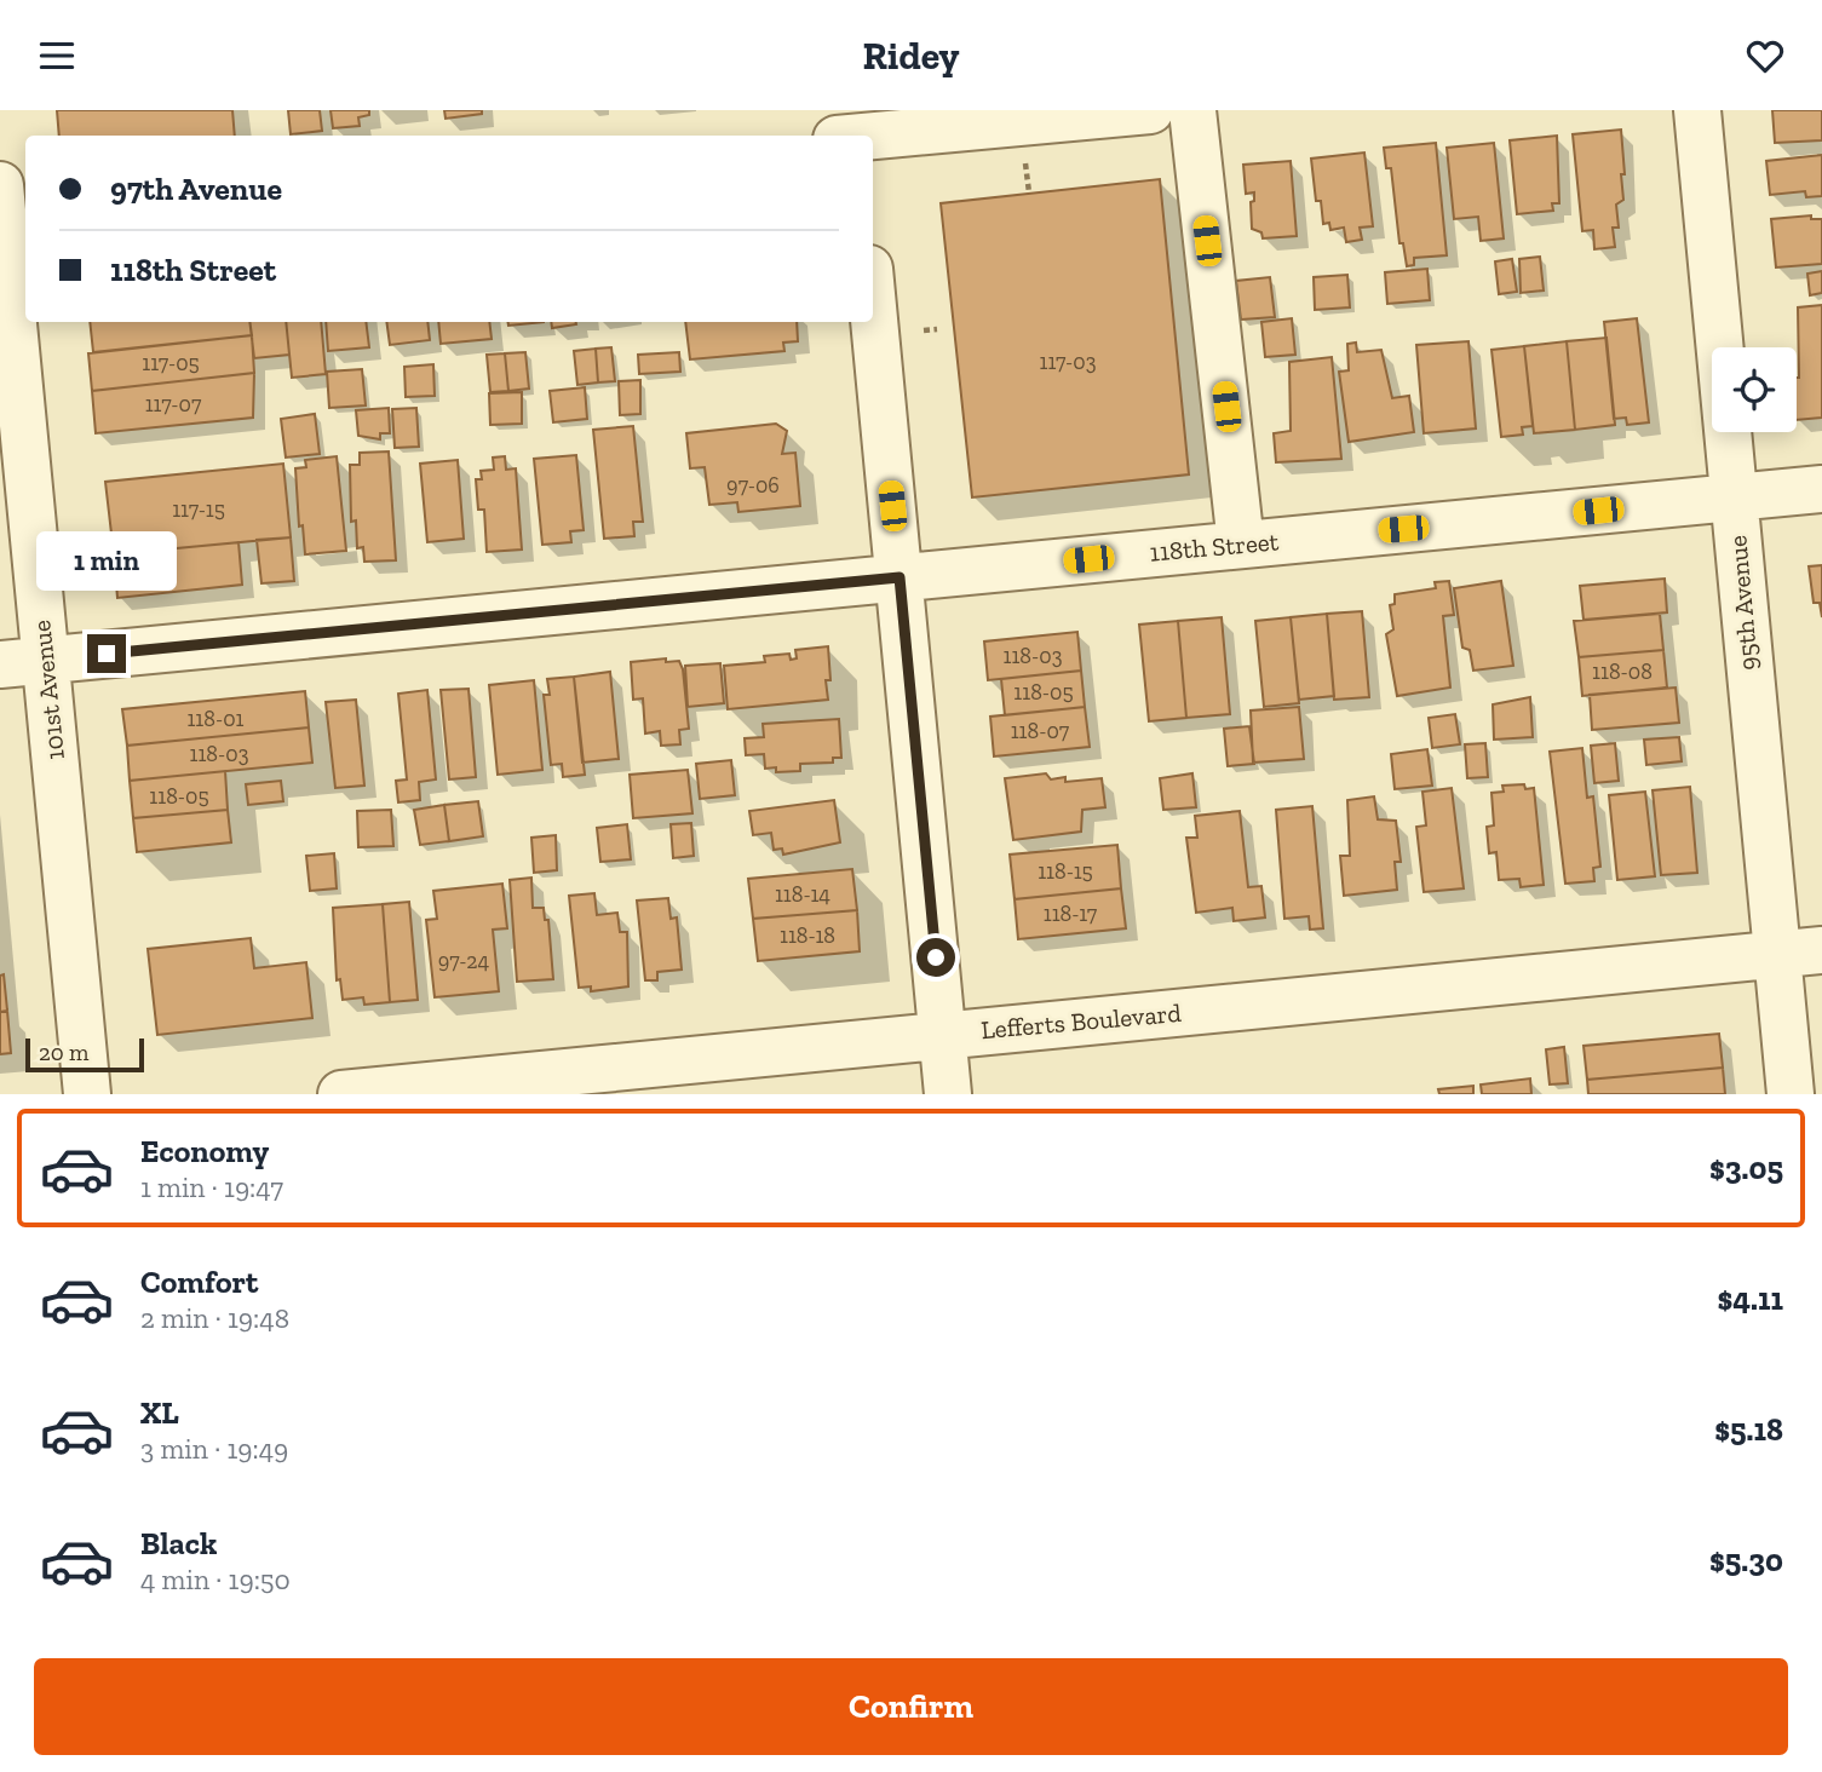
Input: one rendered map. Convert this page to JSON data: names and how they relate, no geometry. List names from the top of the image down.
{
  "streets": {
    "street": [
      "118th Street",
      "95th Avenue",
      "101st Avenue",
      "Lefferts Boulevard"
    ]
  },
  "crossings": [
    ["118th Street", "95th Avenue"],
    ["118th Street", "101st Avenue"],
    ["95th Avenue", "Lefferts Boulevard"]
  ],
  "house_numbers": [
    "117-03",
    "117-05",
    "117-07",
    "97-06",
    "117-15",
    "118-03",
    "118-08",
    "118-05",
    "118-01",
    "118-07",
    "118-03",
    "118-05",
    "118-15",
    "118-14",
    "118-17",
    "118-18",
    "97-24"
  ],
  "scale_bar": "20 m",
  "page": {
    "header": "Ridey",
    "banner": ["97th Avenue", "118th Street"],
    "bubble": "1 min",
    "scale": "20 m",
    "list": [
      {
        "name": "Economy",
        "note": "1 min · 19:47",
        "value": "$3.05"
      },
      {
        "name": "Comfort",
        "note": "2 min · 19:48",
        "value": "$4.11"
      },
      {
        "name": "XL",
        "note": "3 min · 19:49",
        "value": "$5.18"
      },
      {
        "name": "Black",
        "note": "4 min · 19:50",
        "value": "$5.30"
      }
    ],
    "buttons": "Confirm"
  }
}
